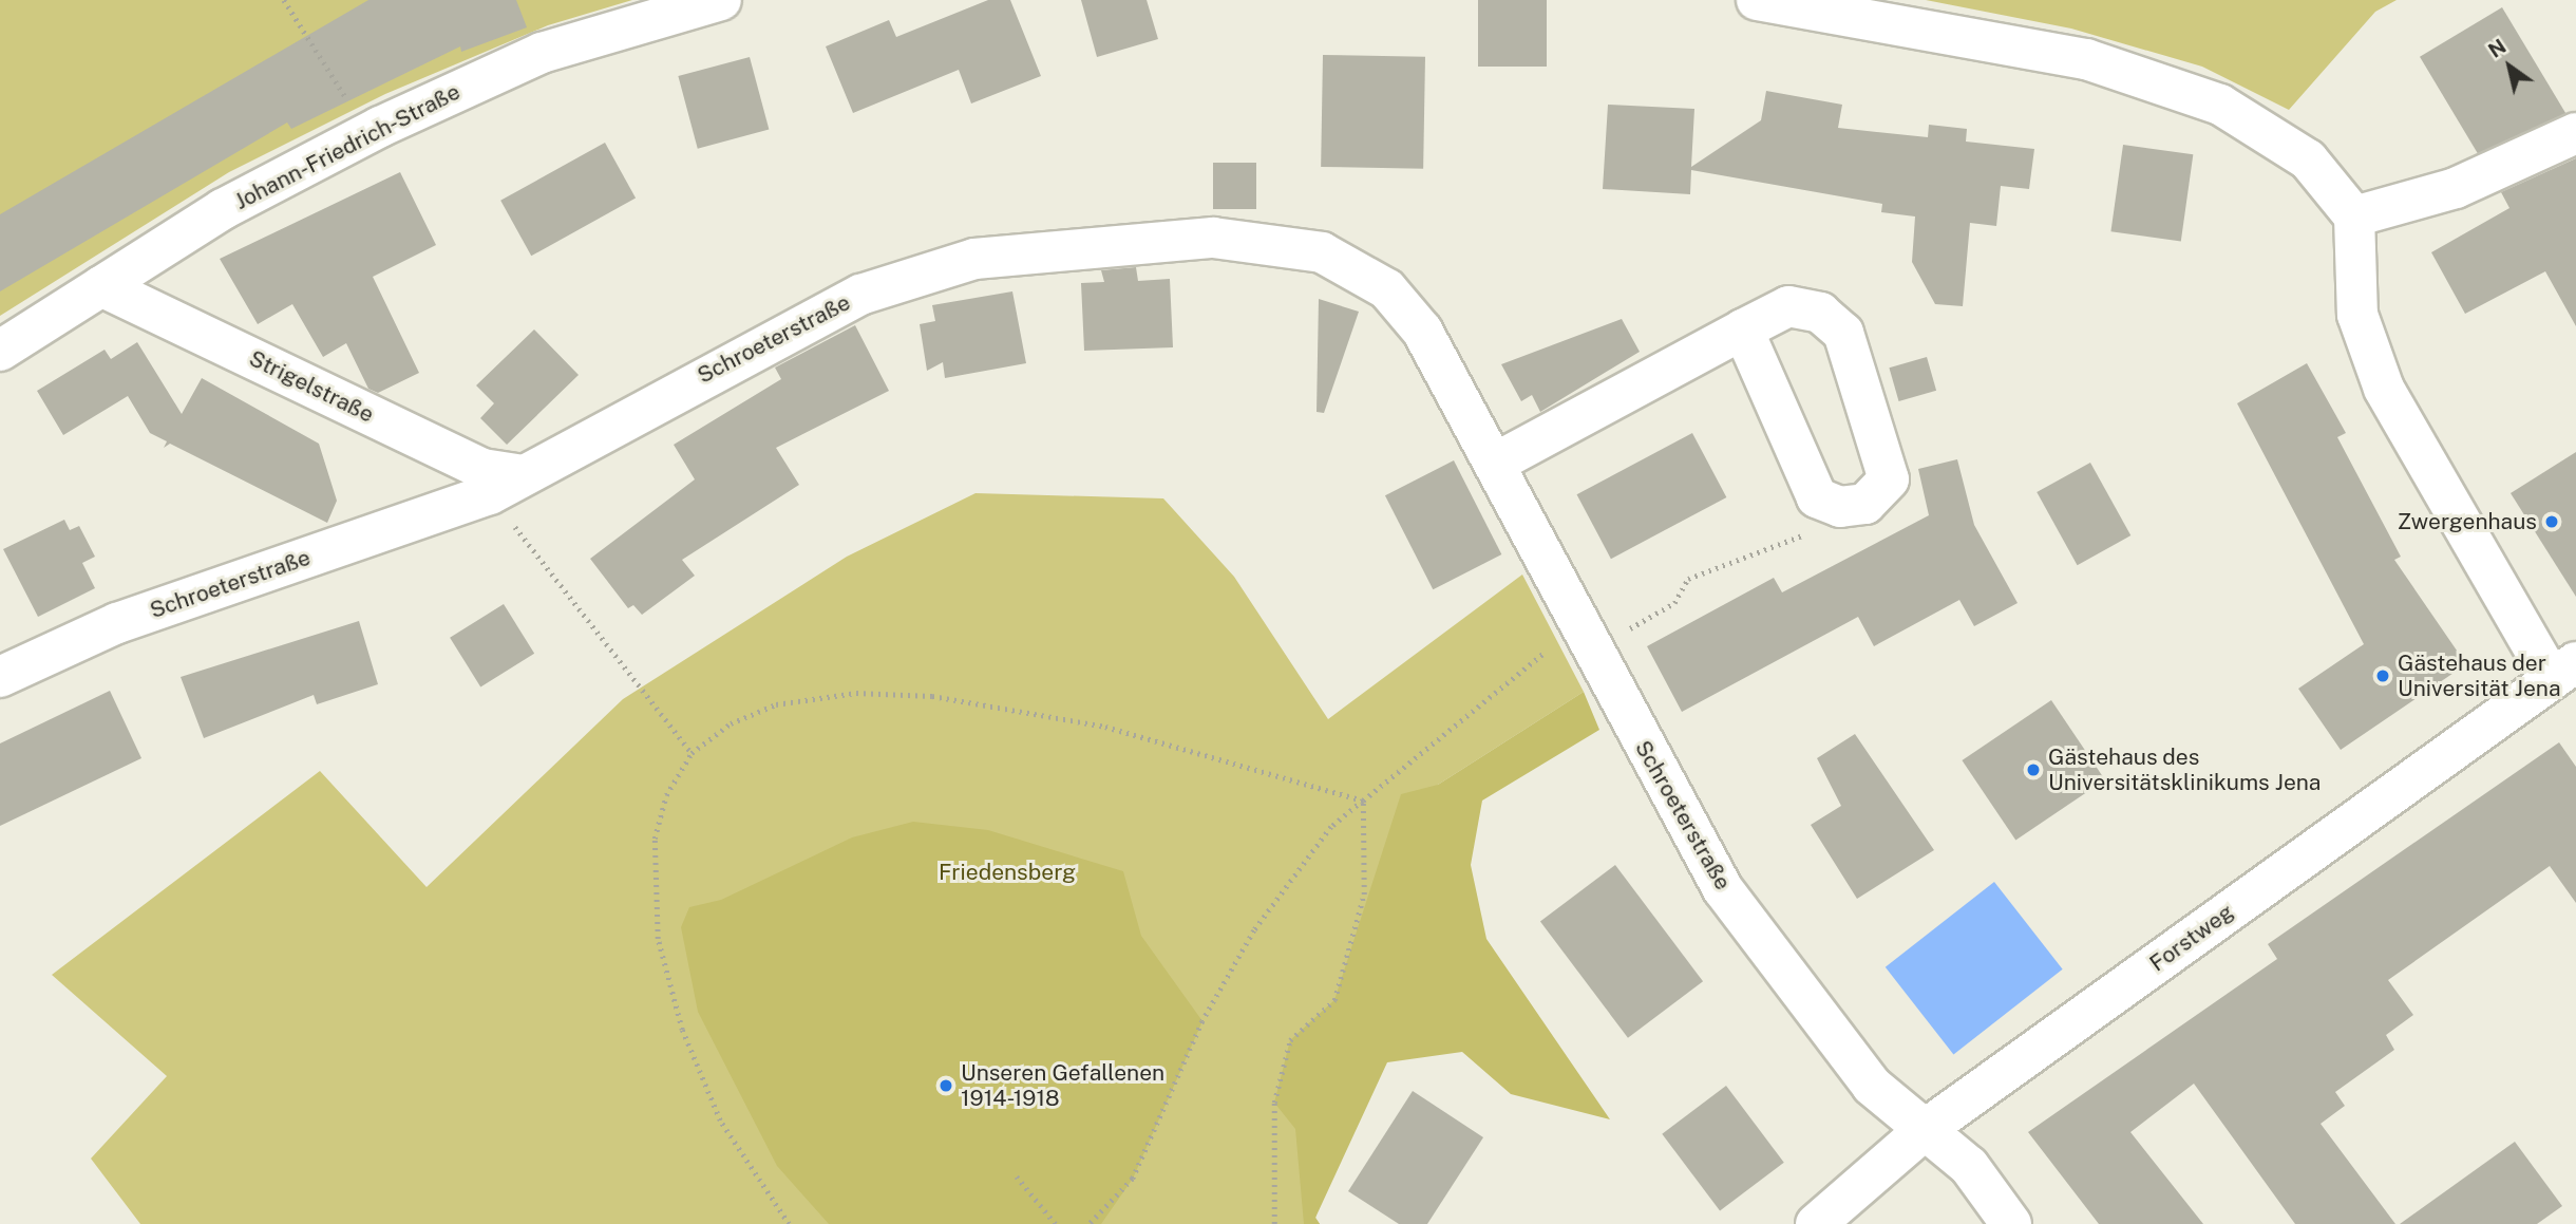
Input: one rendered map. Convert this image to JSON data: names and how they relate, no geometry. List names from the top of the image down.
{
  "streets": {
    "street": [
      "Johann-Friedrich-Straße",
      "Schroeterstraße",
      "Strigelstraße",
      "Forstweg"
    ]
  },
  "crossings": [
    ["Johann-Friedrich-Straße", "Strigelstraße"],
    ["Schroeterstraße", "Strigelstraße"],
    ["Schroeterstraße", "Forstweg"]
  ],
  "parks": ["Friedensberg"],
  "places": [
    "Zwergenhaus",
    "Gästehaus der Universität Jena",
    "Gästehaus des Universitätsklinikums Jena",
    "Unseren Gefallenen 1914-1918"
  ],
  "north": "top left"
}
